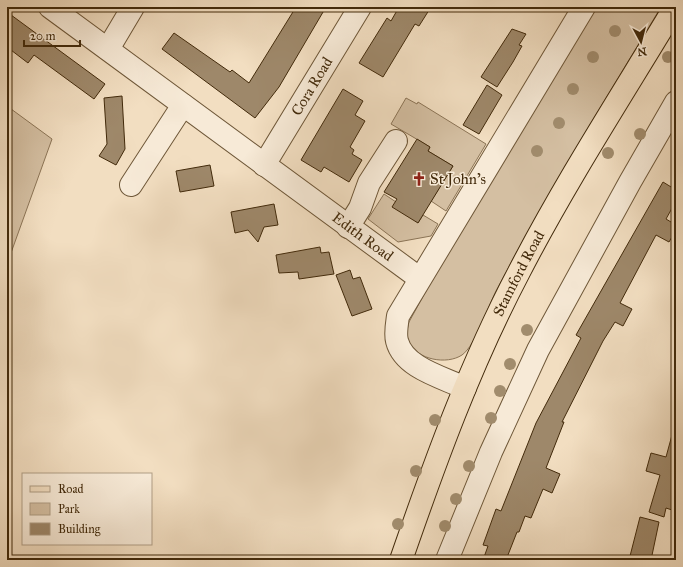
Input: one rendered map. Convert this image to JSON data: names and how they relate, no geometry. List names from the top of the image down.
{
  "streets": {
    "main road": ["Stamford Road"],
    "street": ["Cora Road", "Edith Road"]
  },
  "crossings": [
    ["Cora Road", "Edith Road"]
  ],
  "places": {
    "church": ["St John's"]
  },
  "legend": ["Road", "Park", "Building"],
  "scale_bar": "20 m",
  "north": "bottom"
}
